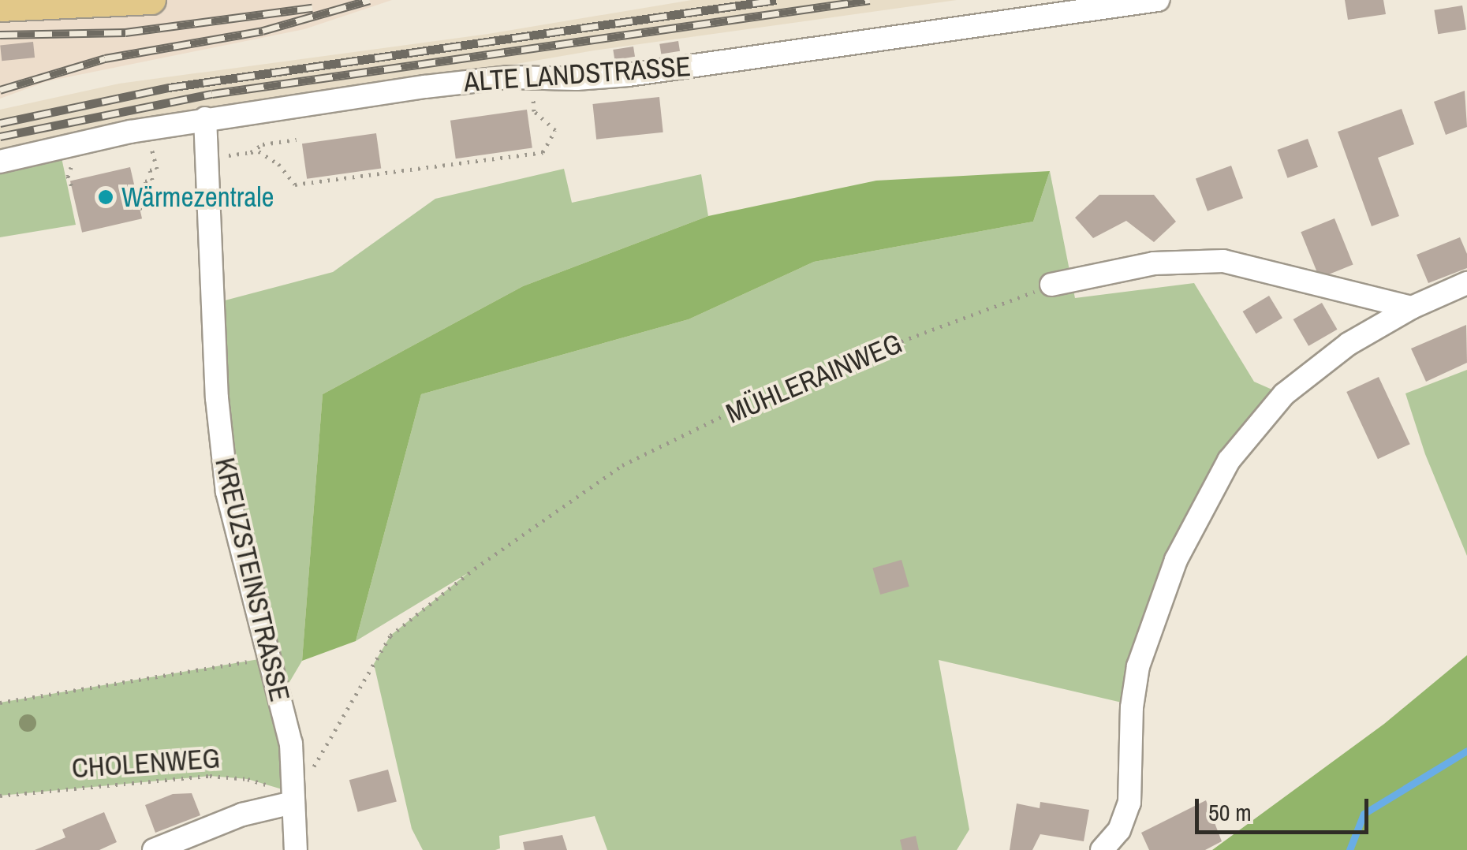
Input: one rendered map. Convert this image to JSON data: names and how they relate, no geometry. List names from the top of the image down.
{
  "streets": {
    "street": ["ALTE LANDSTRASSE", "KREUZSTEINSTRASSE"],
    "path": ["MÜHLERAINWEG", "CHOLENWEG"]
  },
  "crossings": [
    ["ALTE LANDSTRASSE", "KREUZSTEINSTRASSE"],
    ["KREUZSTEINSTRASSE", "CHOLENWEG"]
  ],
  "places": ["Wärmezentrale"],
  "scale_bar": "50 m"
}
